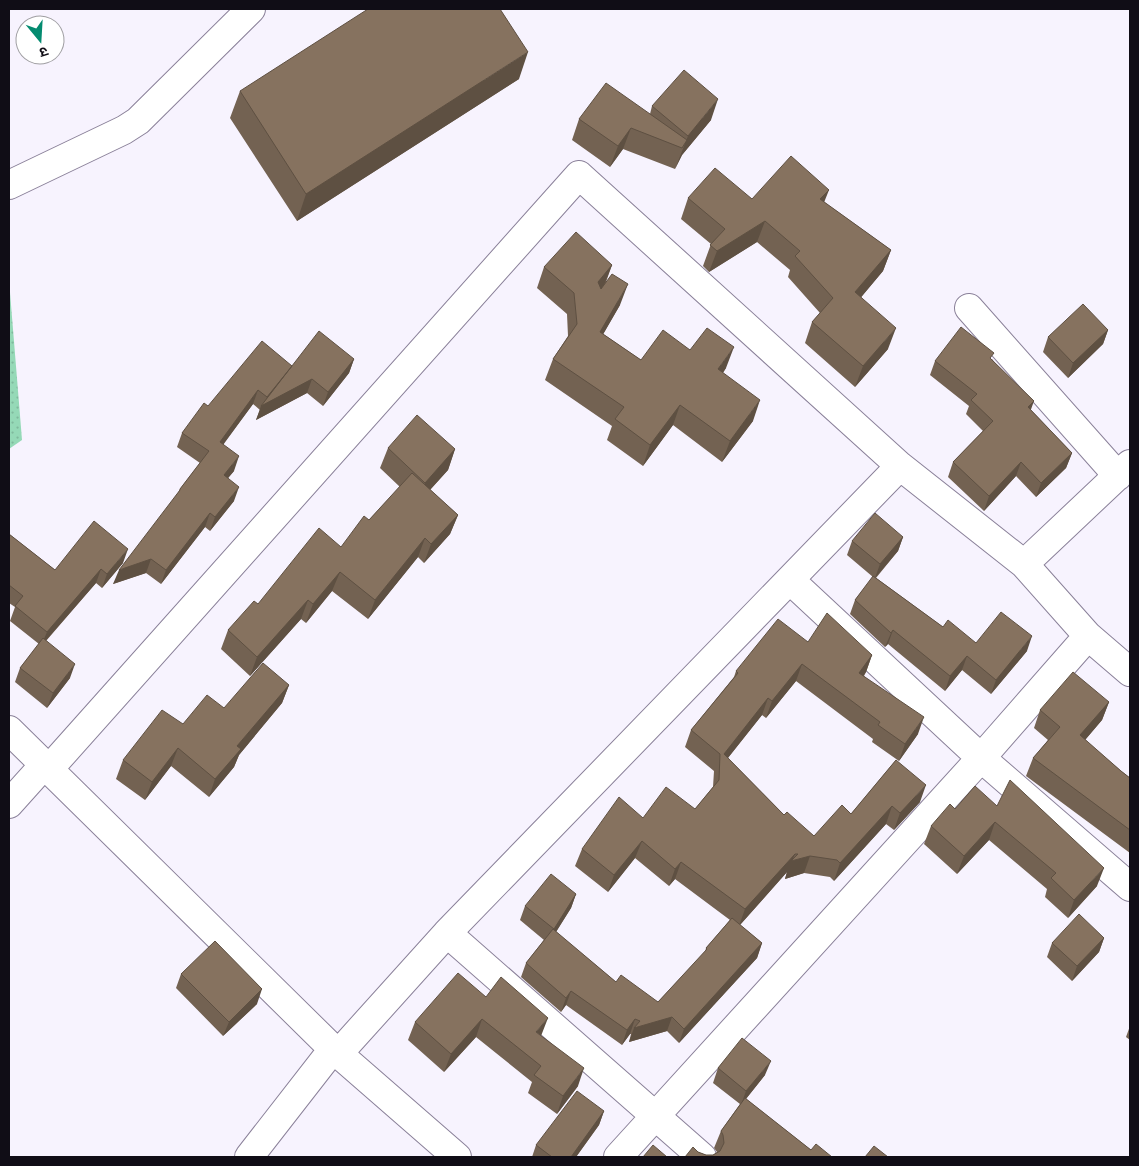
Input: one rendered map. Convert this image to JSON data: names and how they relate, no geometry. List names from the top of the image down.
{
  "north": "bottom"
}
